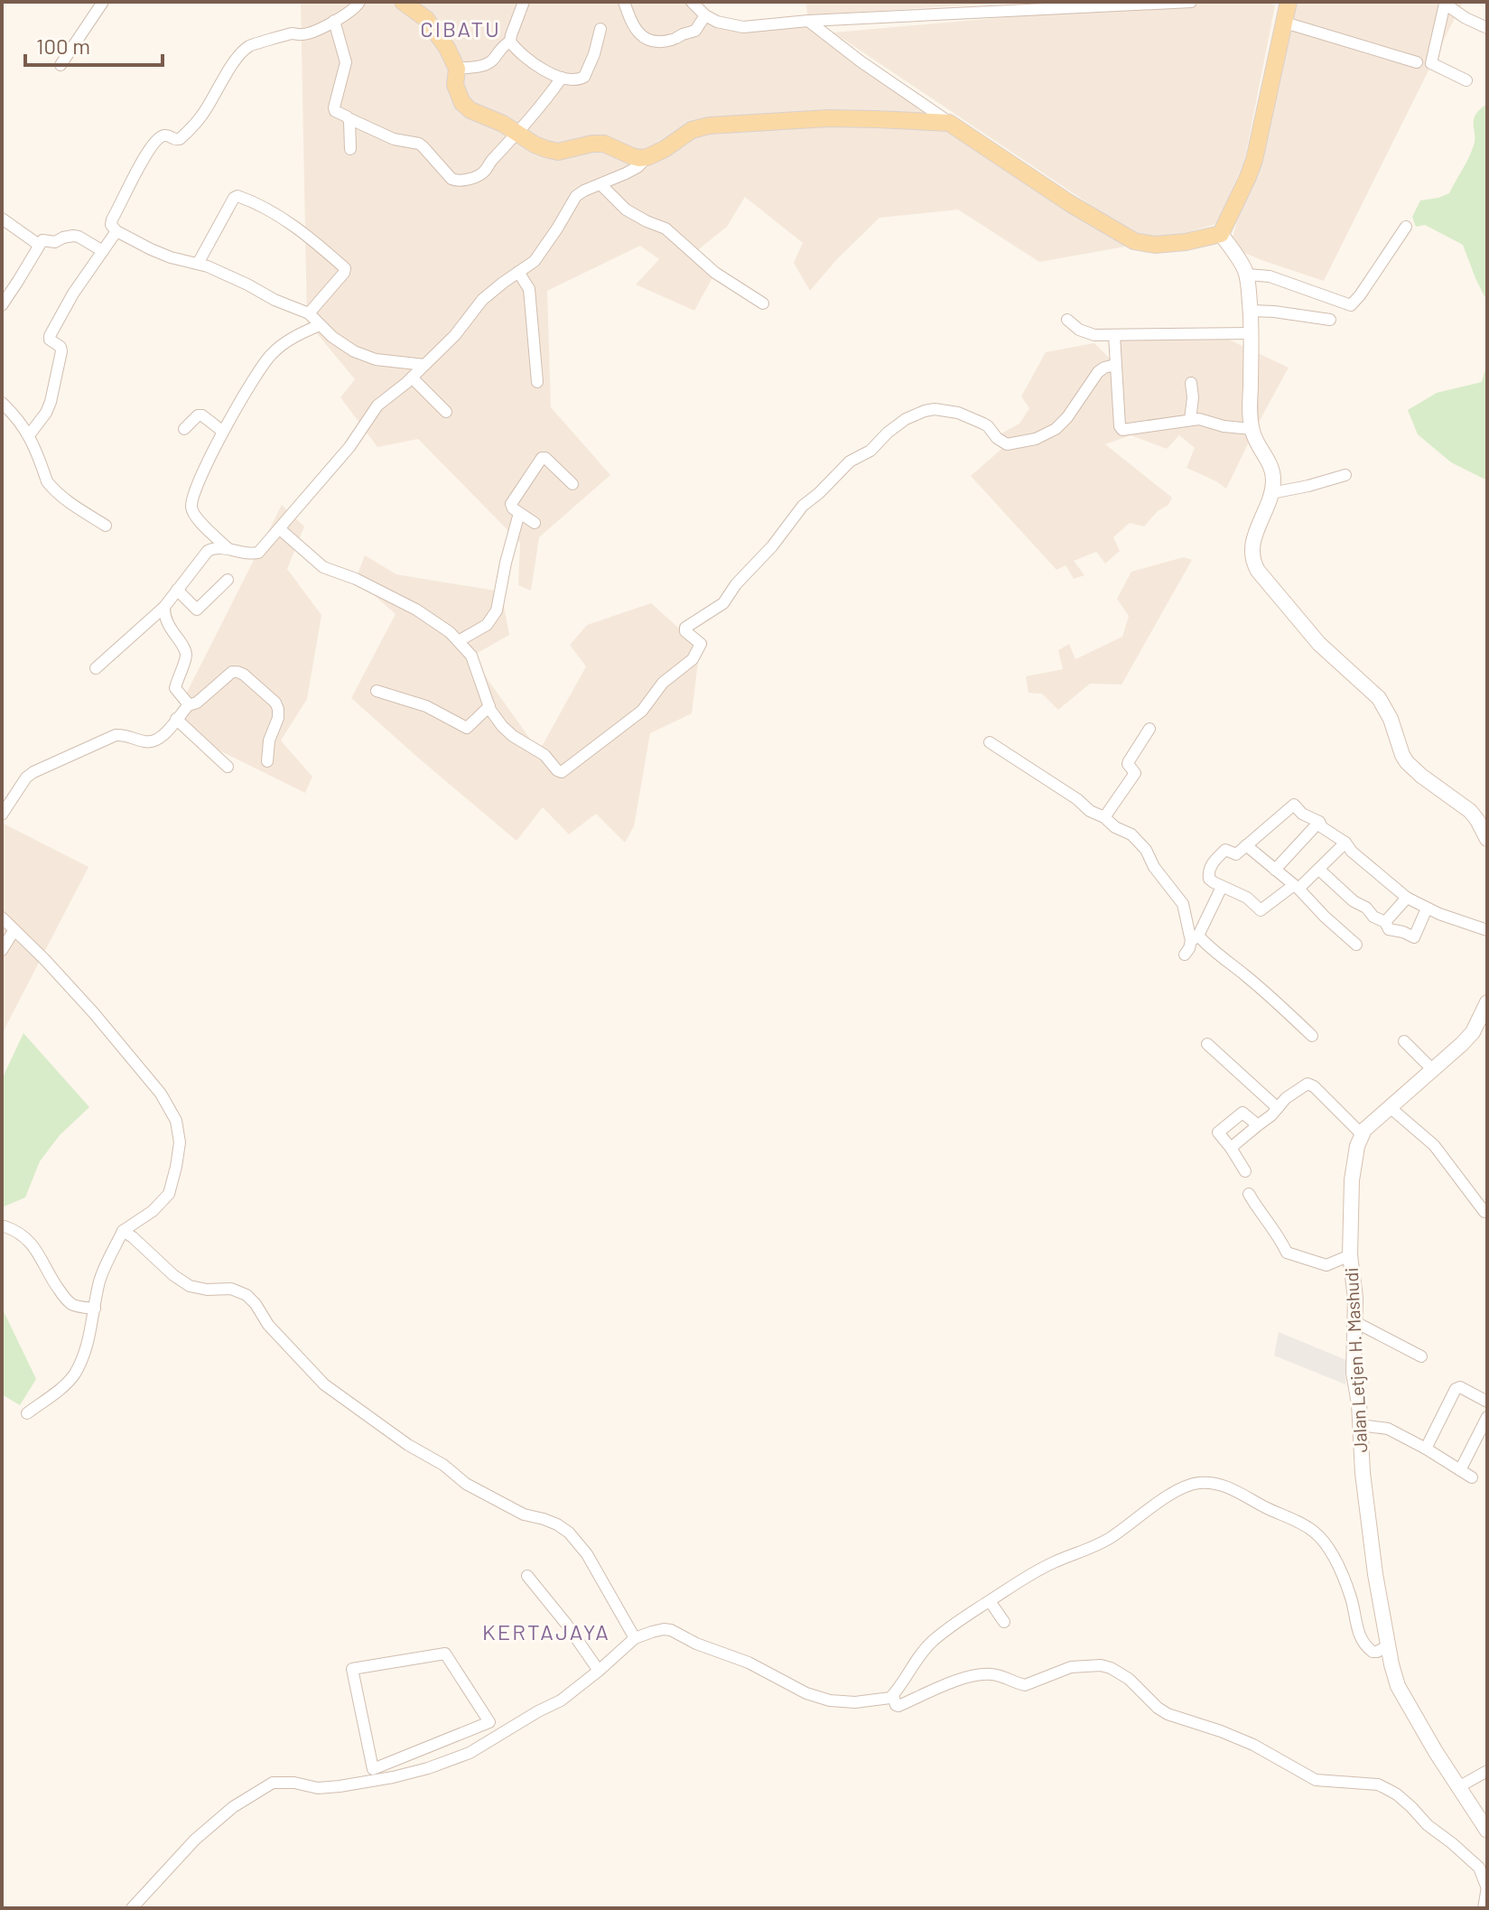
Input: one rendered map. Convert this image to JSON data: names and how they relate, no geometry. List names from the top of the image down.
{
  "streets": {
    "main road": ["Jalan Letjen H. Mashudi"]
  },
  "districts": ["CIBATU", "KERTAJAYA"],
  "scale_bar": "100 m"
}
